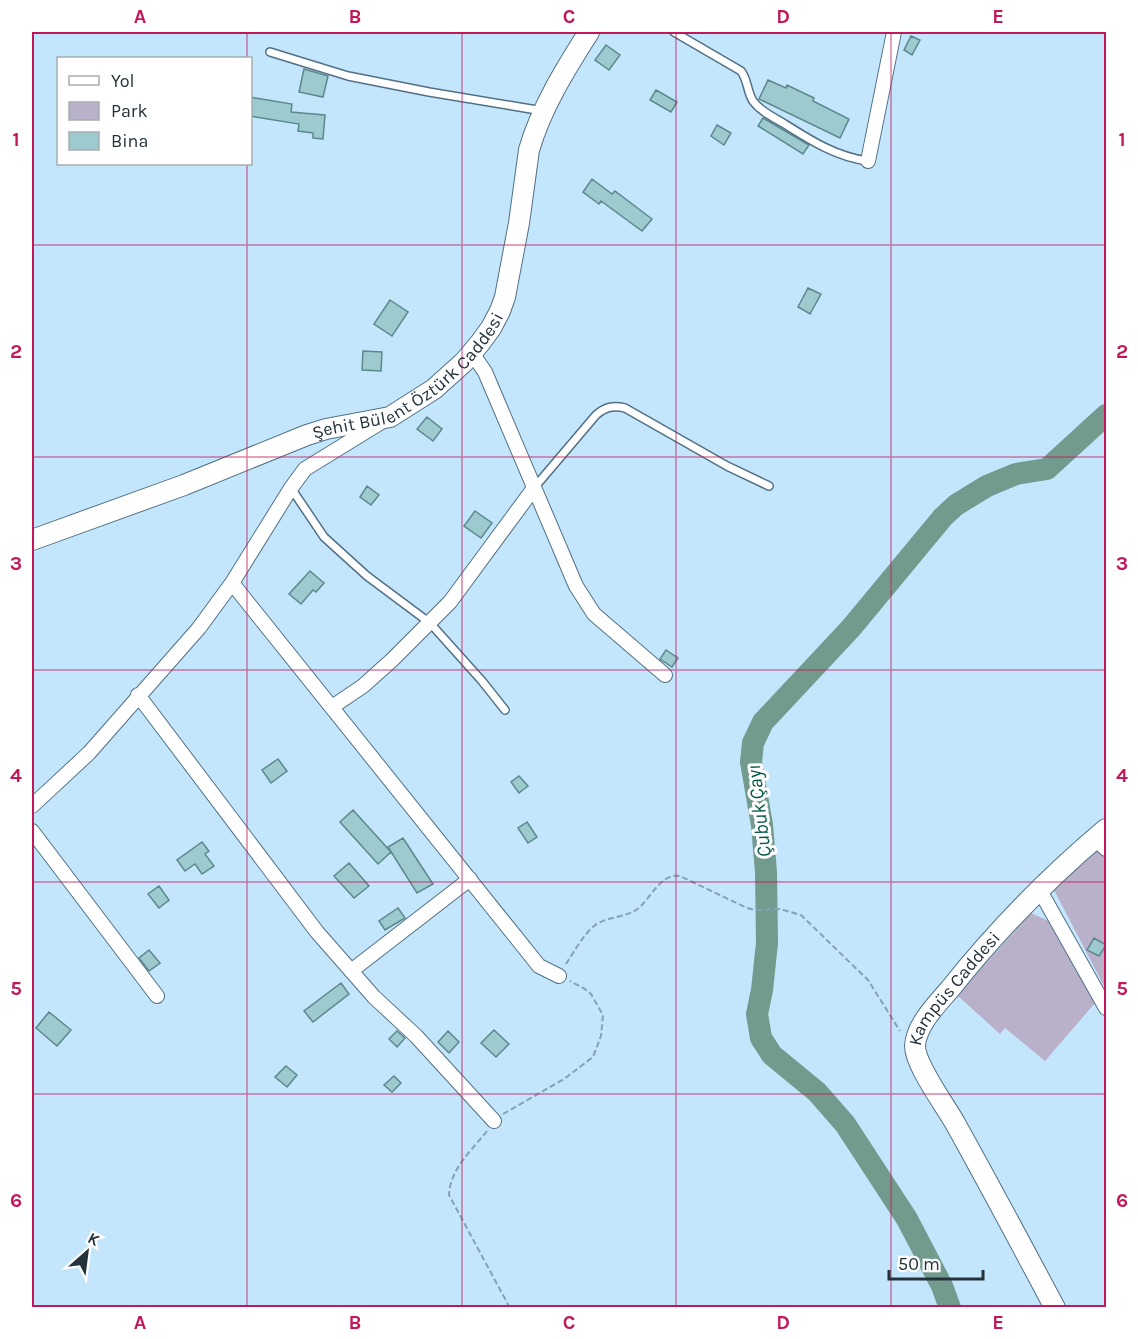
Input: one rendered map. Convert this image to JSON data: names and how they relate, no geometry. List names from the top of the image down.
{
  "streets": {
    "street": ["Şehit Bülent Öztürk Caddesi", "Kampüs Caddesi"]
  },
  "water": ["Çubuk Çayı"],
  "legend": ["Yol", "Park", "Bina"],
  "scale_bar": "50 m",
  "north": "top right",
  "grid": {
    "columns": [
      "A",
      "B",
      "C",
      "D",
      "E"
    ],
    "rows": [
      "1",
      "2",
      "3",
      "4",
      "5",
      "6"
    ]
  }
}
